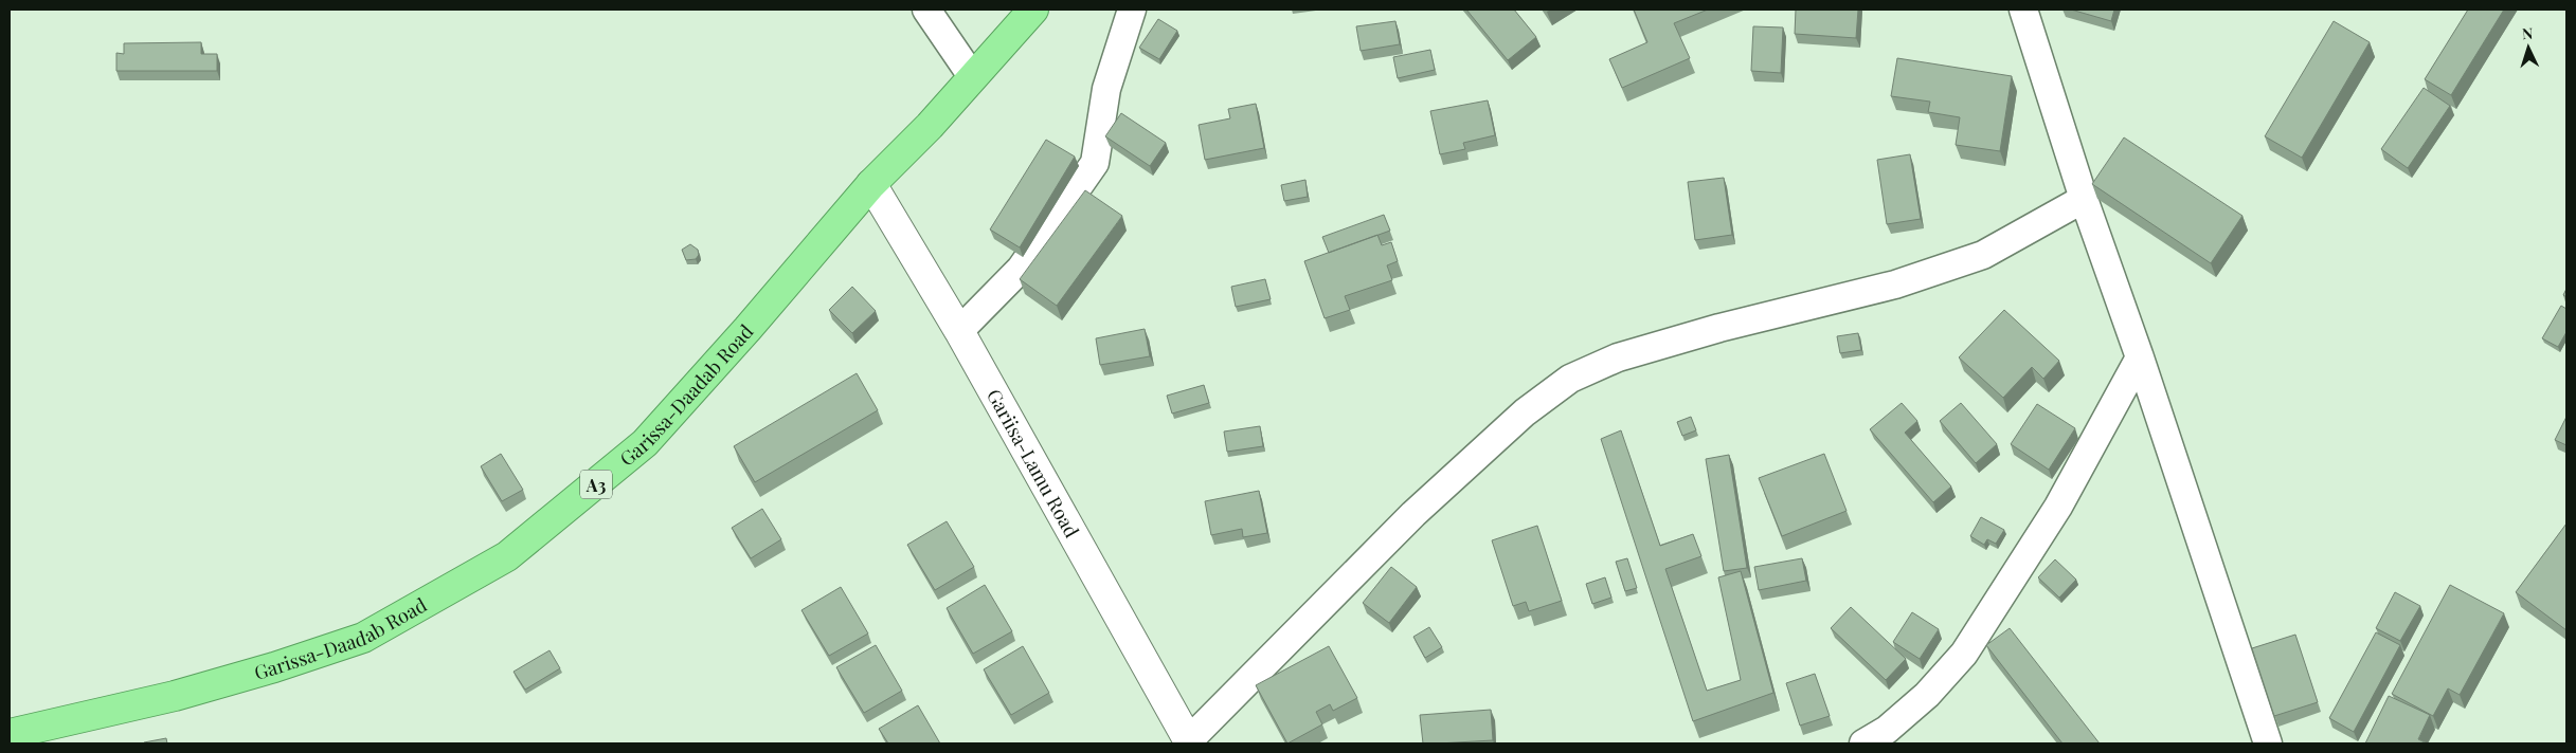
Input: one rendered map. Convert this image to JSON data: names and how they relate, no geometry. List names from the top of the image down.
{
  "streets": {
    "highway": ["Garissa-Daadab Road", "A3"],
    "street": ["Gariisa-Lamu Road"]
  },
  "crossings": [
    ["Garissa-Daadab Road", "Gariisa-Lamu Road"]
  ],
  "north": "top"
}
